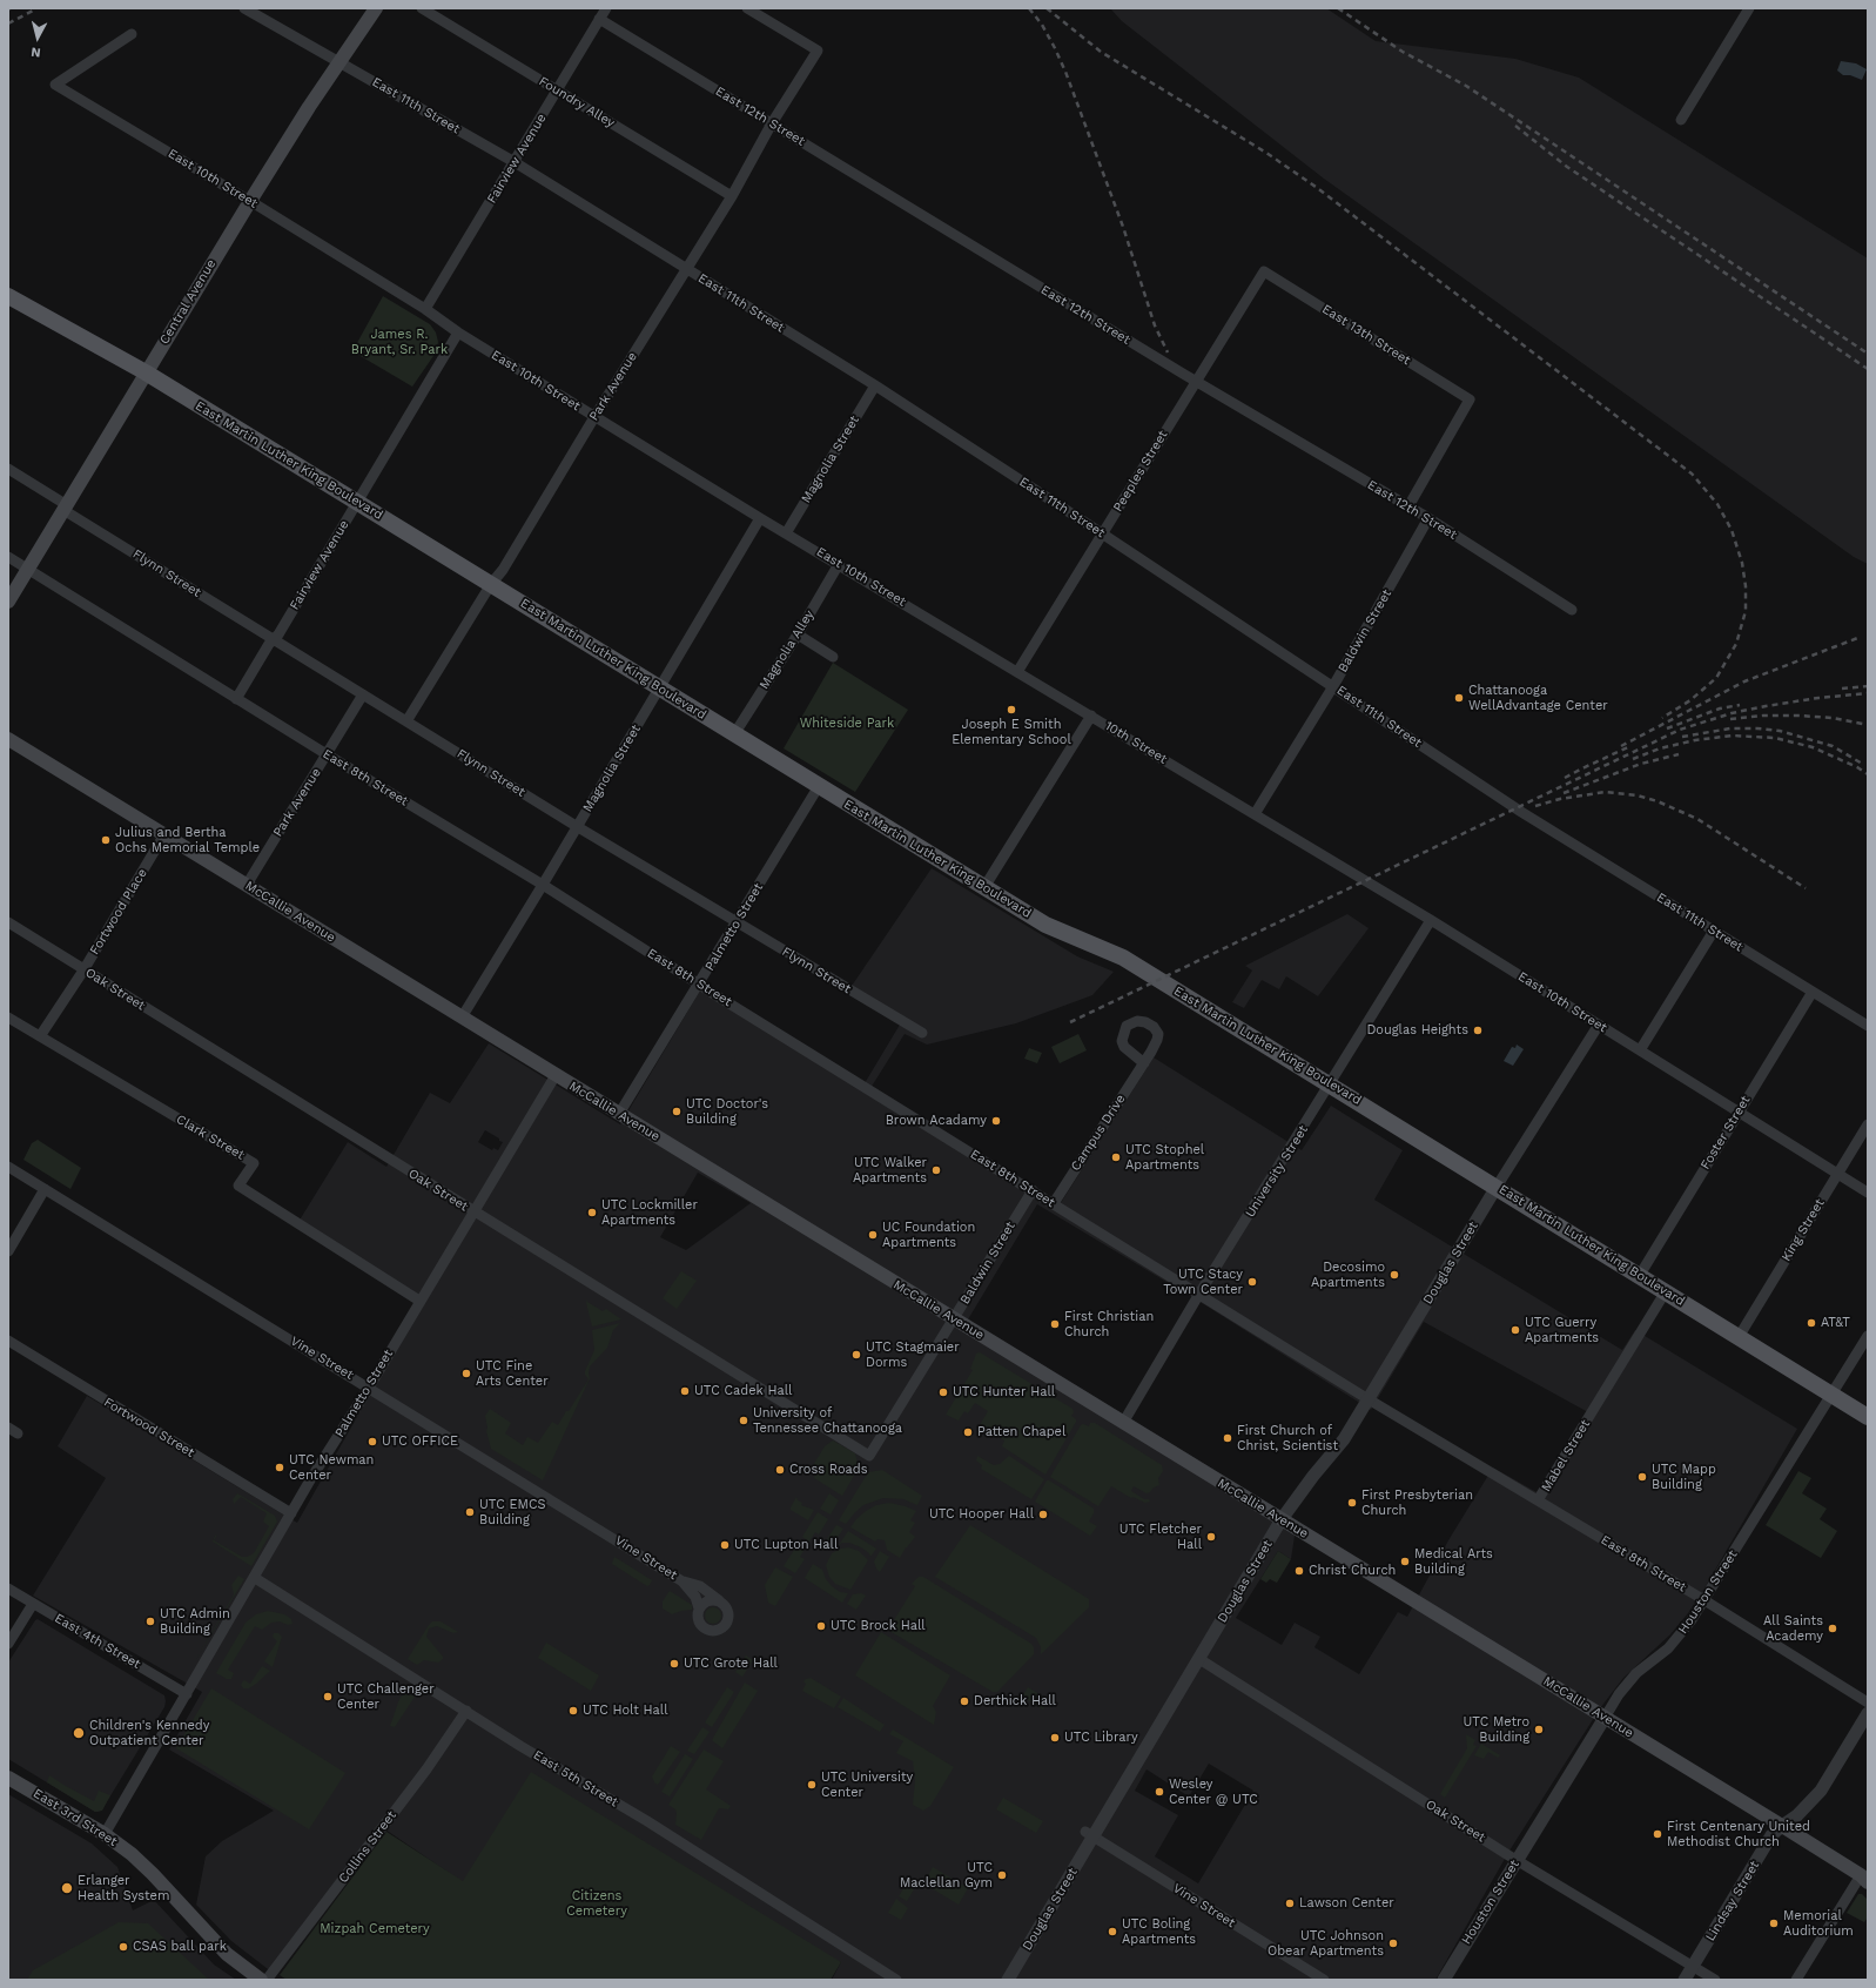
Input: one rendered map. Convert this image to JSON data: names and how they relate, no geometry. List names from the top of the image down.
{
  "streets": {
    "main road": [
      "Central Avenue",
      "East Martin Luther King Boulevard",
      "McCallie Avenue",
      "East 3rd Street"
    ],
    "street": [
      "Foundry Alley",
      "East 11th Street",
      "East 12th Street",
      "Fairview Avenue",
      "East 10th Street",
      "East 13th Street",
      "Park Avenue",
      "Magnolia Street",
      "Peeples Street",
      "Flynn Street",
      "Baldwin Street",
      "Magnolia Alley",
      "10th Street",
      "East 8th Street",
      "Fortwood Place",
      "Palmetto Street",
      "Oak Street",
      "Campus Drive",
      "Foster Street",
      "Clark Street",
      "University Street",
      "King Street",
      "Douglas Street",
      "Vine Street",
      "Fortwood Street",
      "Mabel Street",
      "Houston Street",
      "East 4th Street",
      "East 5th Street",
      "Collins Street",
      "Lindsay Street"
    ]
  },
  "crossings": [
    ["Foundry Alley", "Fairview Avenue"],
    ["Foundry Alley", "Park Avenue"],
    ["East 11th Street", "Fairview Avenue"],
    ["East 11th Street", "Central Avenue"],
    ["East 11th Street", "Park Avenue"],
    ["East 11th Street", "Magnolia Street"],
    ["East 11th Street", "Peeples Street"],
    ["East 11th Street", "Baldwin Street"],
    ["East 11th Street", "Foster Street"],
    ["East 12th Street", "Fairview Avenue"],
    ["East 12th Street", "East 13th Street"],
    ["East 12th Street", "Park Avenue"],
    ["East 12th Street", "Peeples Street"],
    ["East 12th Street", "Baldwin Street"],
    ["Fairview Avenue", "East 10th Street"],
    ["Fairview Avenue", "East Martin Luther King Boulevard"],
    ["Fairview Avenue", "Flynn Street"],
    ["Fairview Avenue", "East 8th Street"],
    ["East 10th Street", "Central Avenue"],
    ["East 10th Street", "Park Avenue"],
    ["East 10th Street", "Magnolia Street"],
    ["East 10th Street", "Peeples Street"],
    ["East 10th Street", "Baldwin Street"],
    ["East 10th Street", "Magnolia Alley"],
    ["East 10th Street", "10th Street"],
    ["East 10th Street", "Foster Street"],
    ["East 10th Street", "University Street"],
    ["East 10th Street", "King Street"],
    ["East 10th Street", "Douglas Street"],
    ["Central Avenue", "East Martin Luther King Boulevard"],
    ["Central Avenue", "Flynn Street"],
    ["Central Avenue", "East 8th Street"],
    ["East 13th Street", "Peeples Street"],
    ["Park Avenue", "East Martin Luther King Boulevard"],
    ["Park Avenue", "Flynn Street"],
    ["Park Avenue", "East 8th Street"],
    ["Park Avenue", "McCallie Avenue"],
    ["Magnolia Street", "East Martin Luther King Boulevard"],
    ["Magnolia Street", "Flynn Street"],
    ["Magnolia Street", "East 8th Street"],
    ["Magnolia Street", "McCallie Avenue"],
    ["East Martin Luther King Boulevard", "Magnolia Alley"],
    ["East Martin Luther King Boulevard", "Palmetto Street"],
    ["East Martin Luther King Boulevard", "Foster Street"],
    ["East Martin Luther King Boulevard", "University Street"],
    ["East Martin Luther King Boulevard", "King Street"],
    ["East Martin Luther King Boulevard", "Douglas Street"],
    ["East Martin Luther King Boulevard", "Mabel Street"],
    ["East Martin Luther King Boulevard", "Houston Street"],
    ["Peeples Street", "10th Street"],
    ["Flynn Street", "Palmetto Street"],
    ["Baldwin Street", "10th Street"],
    ["Baldwin Street", "East 8th Street"],
    ["Baldwin Street", "McCallie Avenue"],
    ["Baldwin Street", "Oak Street"],
    ["East 8th Street", "Palmetto Street"],
    ["East 8th Street", "Campus Drive"],
    ["East 8th Street", "University Street"],
    ["East 8th Street", "Douglas Street"],
    ["East 8th Street", "Mabel Street"],
    ["East 8th Street", "Houston Street"],
    ["Fortwood Place", "McCallie Avenue"],
    ["Fortwood Place", "Oak Street"],
    ["Fortwood Place", "Clark Street"],
    ["McCallie Avenue", "Palmetto Street"],
    ["McCallie Avenue", "University Street"],
    ["McCallie Avenue", "Douglas Street"],
    ["McCallie Avenue", "Houston Street"],
    ["McCallie Avenue", "Lindsay Street"],
    ["Palmetto Street", "Oak Street"],
    ["Palmetto Street", "Clark Street"],
    ["Palmetto Street", "Vine Street"],
    ["Palmetto Street", "Fortwood Street"],
    ["Palmetto Street", "East 4th Street"],
    ["Palmetto Street", "East 5th Street"],
    ["Palmetto Street", "East 3rd Street"],
    ["Oak Street", "Douglas Street"],
    ["Oak Street", "Houston Street"],
    ["Oak Street", "Lindsay Street"],
    ["Douglas Street", "Vine Street"],
    ["Douglas Street", "Mabel Street"],
    ["East 5th Street", "Collins Street"]
  ],
  "parks": [
    "James R. Bryant, Sr. Park",
    "Whiteside Park",
    "Citizens Cemetery",
    "Mizpah Cemetery"
  ],
  "places": [
    "Chattanooga WellAdvantage Center",
    "Joseph E Smith Elementary School",
    "Julius and Bertha Ochs Memorial Temple",
    "Douglas Heights",
    "UTC Doctor's Building",
    "Brown Acadamy",
    "UTC Stophel Apartments",
    "UTC Walker Apartments",
    "UTC Lockmiller Apartments",
    "UC Foundation Apartments",
    "Decosimo Apartments",
    "UTC Stacy Town Center",
    "AT&T",
    "First Christian Church",
    "UTC Guerry Apartments",
    "UTC Stagmaier Dorms",
    "UTC Fine Arts Center",
    "UTC Cadek Hall",
    "UTC Hunter Hall",
    "University of Tennessee Chattanooga",
    "Patten Chapel",
    "First Church of Christ, Scientist",
    "UTC OFFICE",
    "UTC Newman Center",
    "Cross Roads",
    "UTC Mapp Building",
    "First Presbyterian Church",
    "UTC EMCS Building",
    "UTC Hooper Hall",
    "UTC Fletcher Hall",
    "UTC Lupton Hall",
    "Medical Arts Building",
    "Christ Church",
    "UTC Admin Building",
    "UTC Brock Hall",
    "All Saints Academy",
    "UTC Grote Hall",
    "UTC Challenger Center",
    "Derthick Hall",
    "UTC Holt Hall",
    "UTC Metro Building",
    "Children's Kennedy Outpatient Center",
    "UTC Library",
    "UTC University Center",
    "Wesley Center @ UTC",
    "First Centenary United Methodist Church",
    "UTC Maclellan Gym",
    "Erlanger Health System",
    "Lawson Center",
    "Memorial Auditorium",
    "UTC Boling Apartments",
    "UTC Johnson Obear Apartments",
    "CSAS ball park"
  ],
  "north": "bottom"
}
